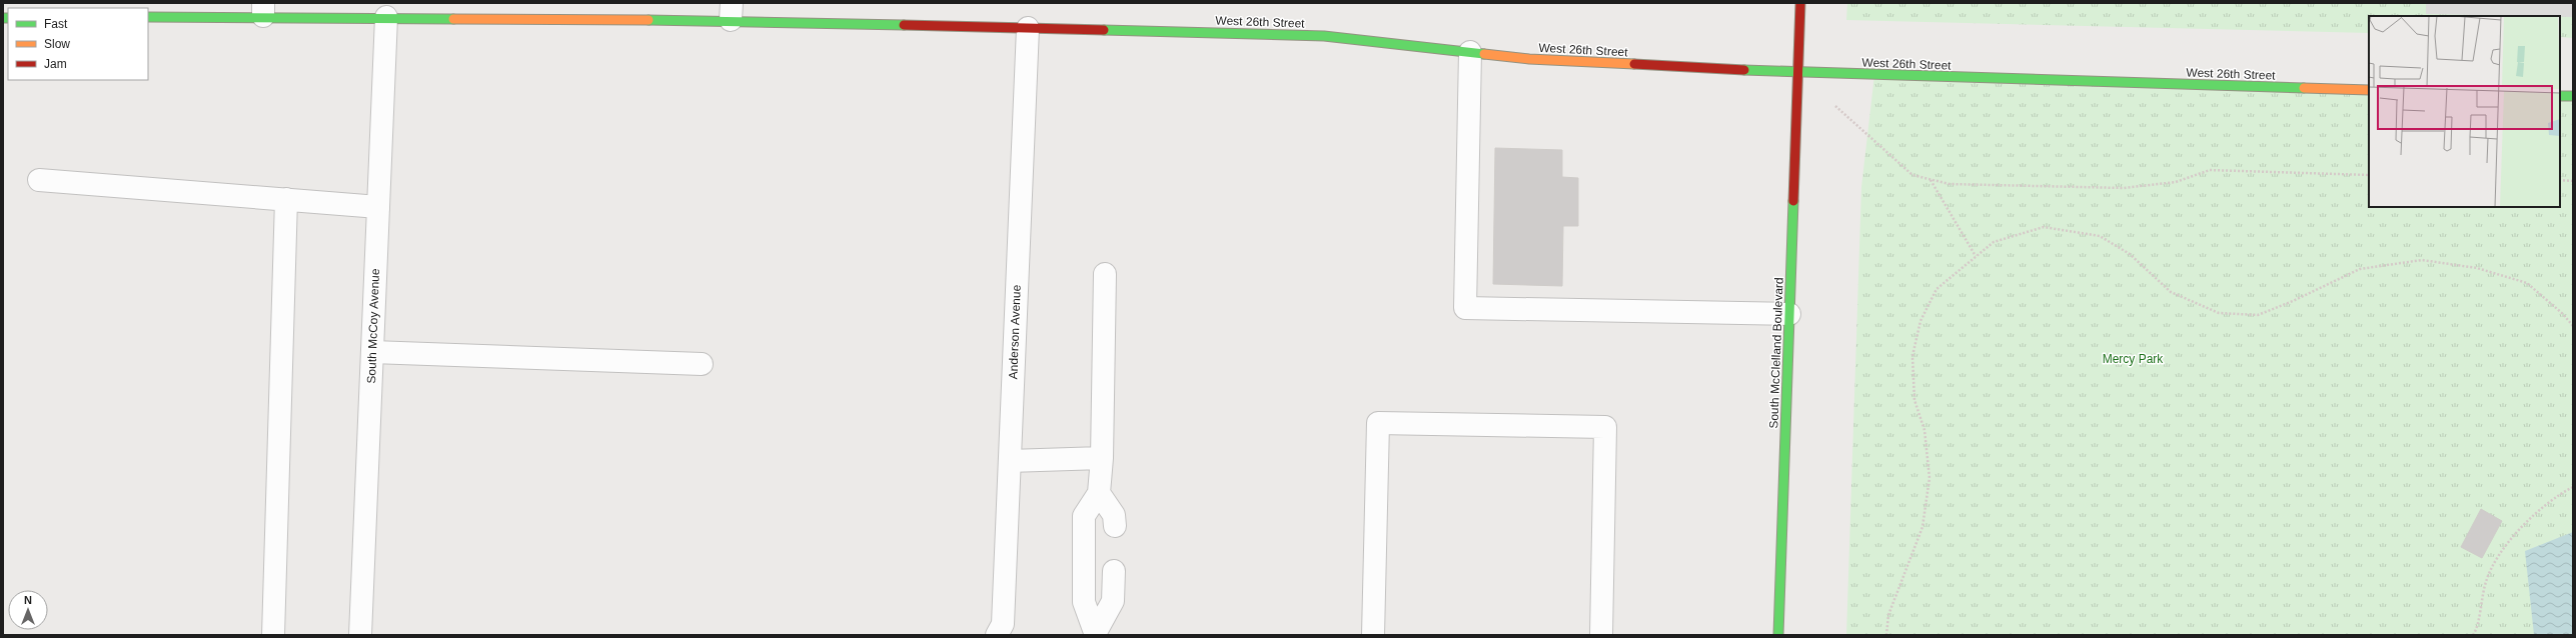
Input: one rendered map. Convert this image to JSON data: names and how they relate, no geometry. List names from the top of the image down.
{
  "streets": {
    "street": [
      "West 26th Street",
      "South McCoy Avenue",
      "Anderson Avenue",
      "South McClelland Boulevard"
    ]
  },
  "crossings": [
    ["West 26th Street", "South McCoy Avenue"],
    ["West 26th Street", "Anderson Avenue"],
    ["West 26th Street", "South McClelland Boulevard"]
  ],
  "parks": ["Mercy Park"],
  "legend": ["Fast", "Slow", "Jam"],
  "north": "top"
}
